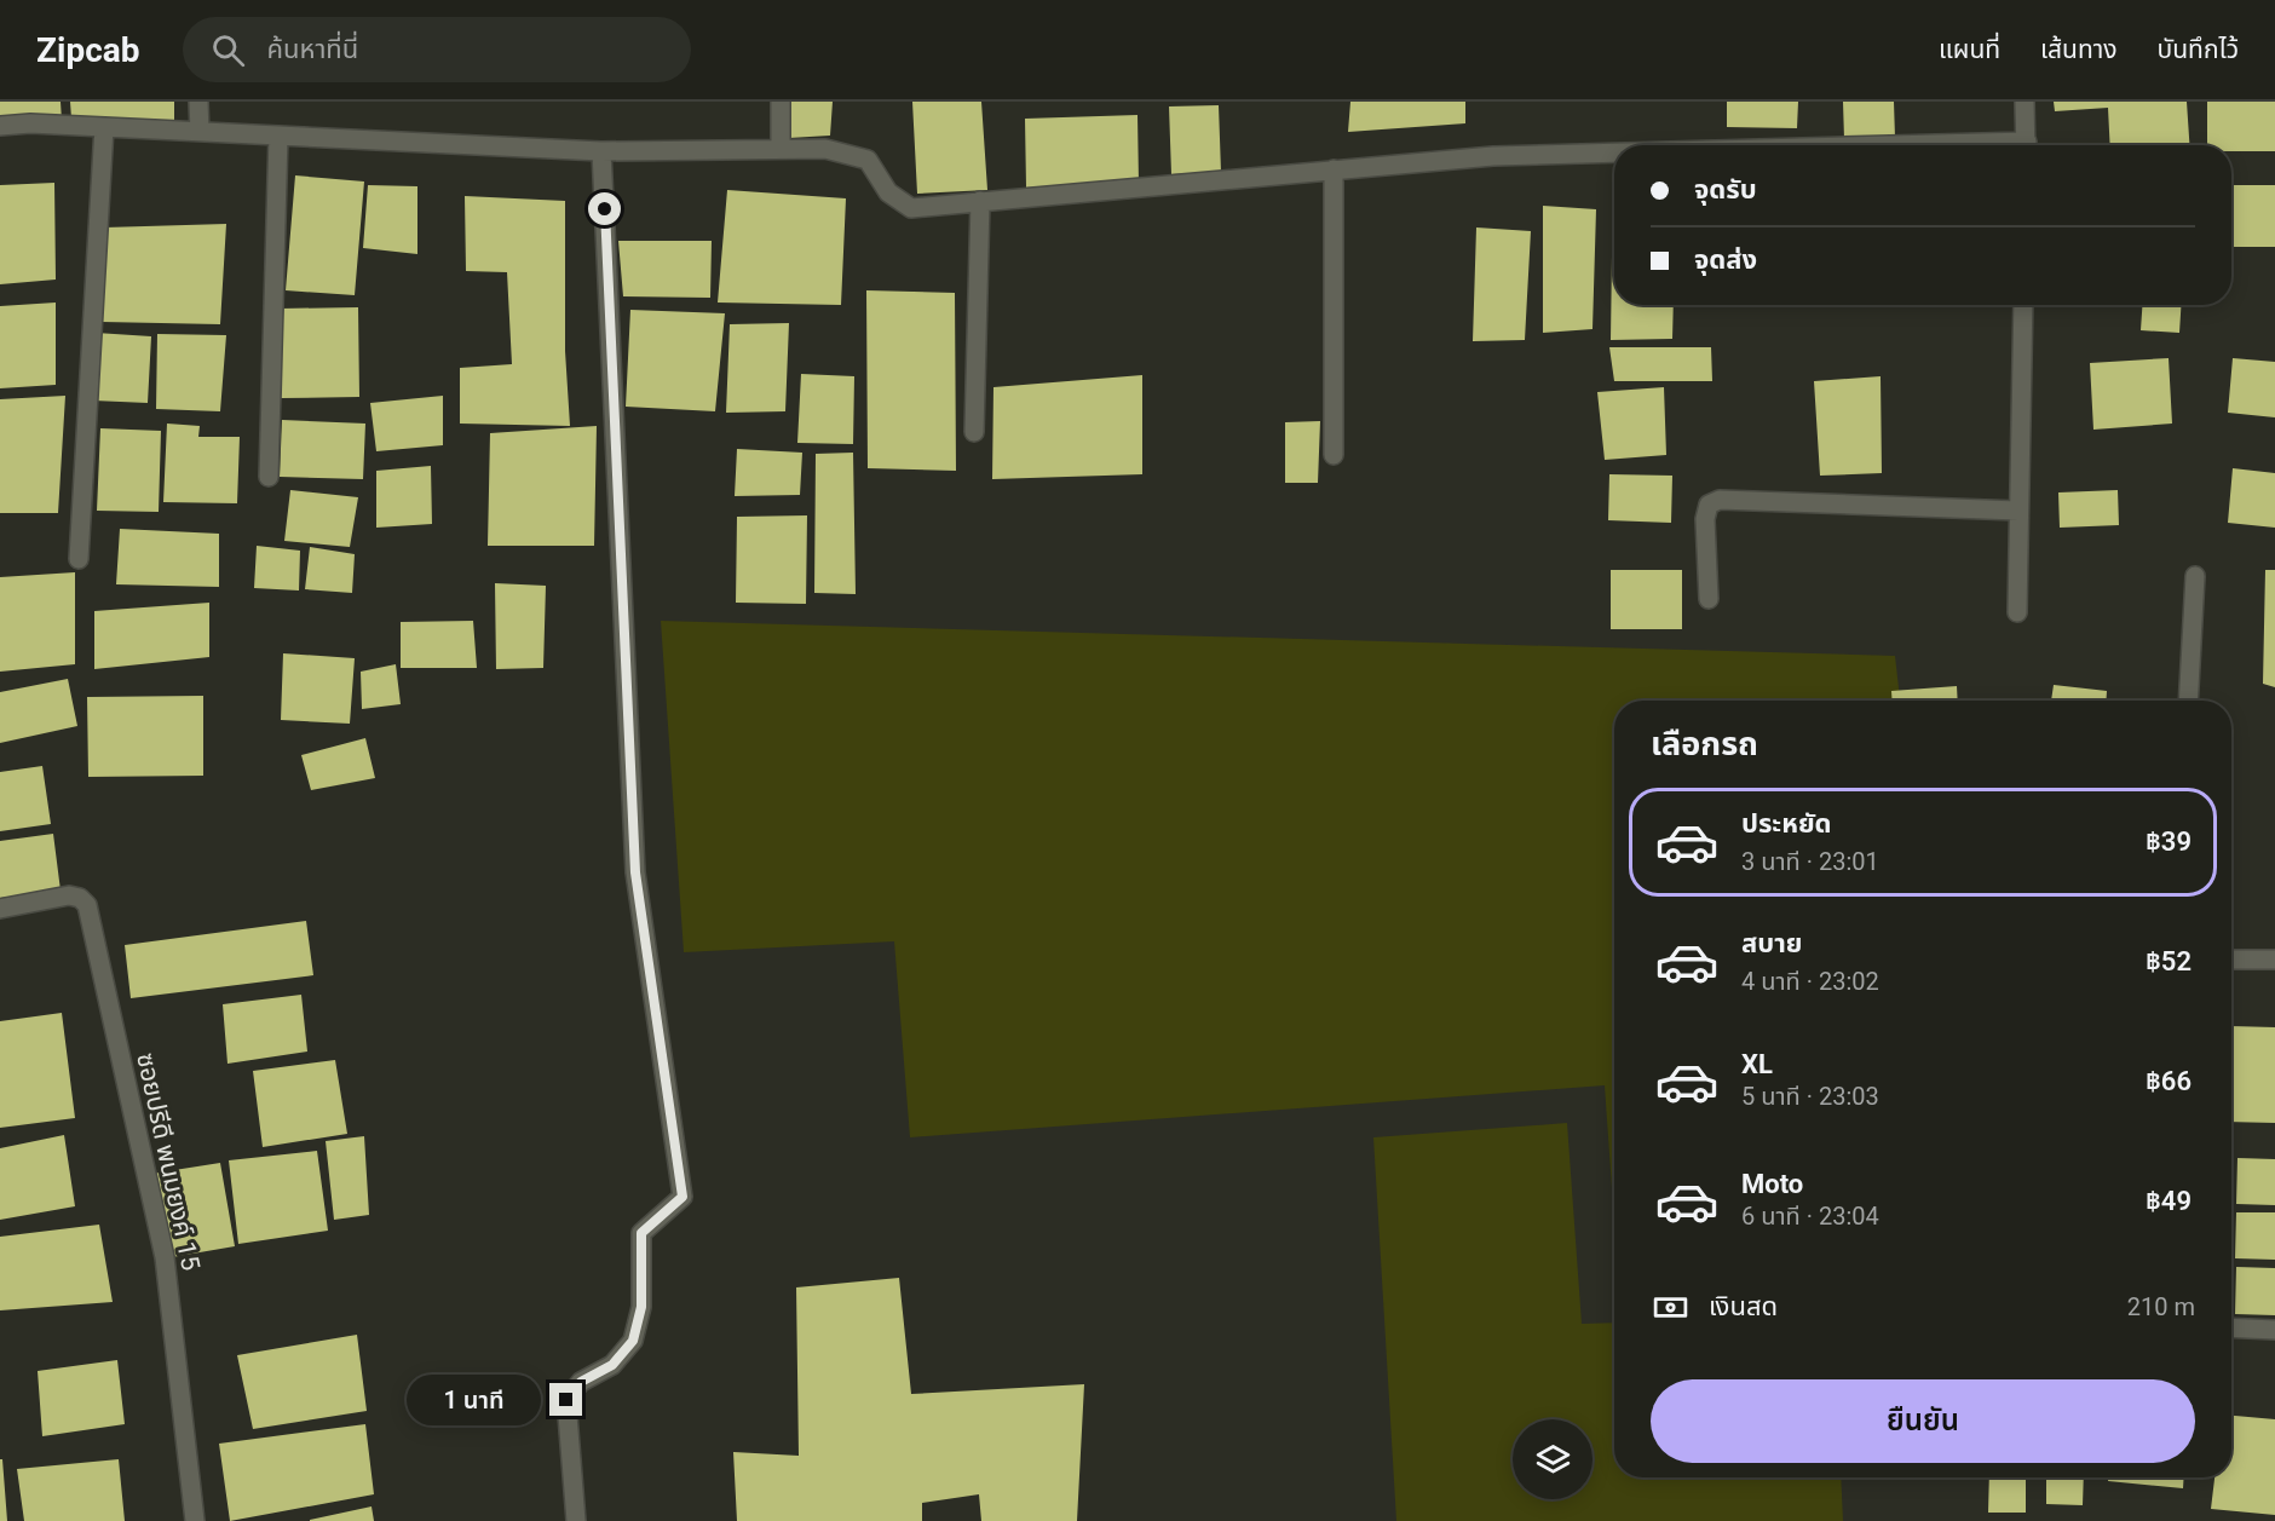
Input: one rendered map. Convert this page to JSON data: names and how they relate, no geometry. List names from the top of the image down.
{
  "streets": {
    "street": ["ซอยปรีดี พนมยงค์ 15"]
  },
  "page": {
    "header": "Zipcab",
    "search": "ค้นหาที่นี่",
    "nav": ["แผนที่", "เส้นทาง", "บันทึกไว้"],
    "banner": ["จุดรับ", "จุดส่ง"],
    "heading": "เลือกรถ",
    "list": [
      {
        "name": "ประหยัด",
        "note": "3 นาที · 23:01",
        "value": "฿39"
      },
      {
        "name": "สบาย",
        "note": "4 นาที · 23:02",
        "value": "฿52"
      },
      {
        "name": "XL",
        "note": "5 นาที · 23:03",
        "value": "฿66"
      },
      {
        "name": "Moto",
        "note": "6 นาที · 23:04",
        "value": "฿49"
      }
    ],
    "pay": ["เงินสด", "210 m"],
    "buttons": "ยืนยัน",
    "bubble": "1 นาที"
  }
}
